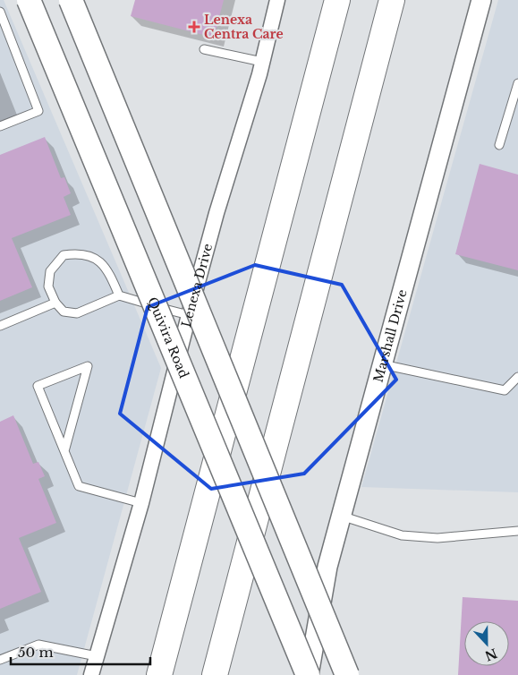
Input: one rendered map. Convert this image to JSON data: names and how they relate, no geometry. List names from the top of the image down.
{
  "streets": {
    "main road": ["Quivira Road"],
    "street": ["Lenexa Drive", "Marshall Drive"]
  },
  "crossings": [
    ["Marshall Drive", "Quivira Road"]
  ],
  "places": {
    "health": ["Lenexa Centra Care"]
  },
  "scale_bar": "50 m",
  "north": "bottom"
}
